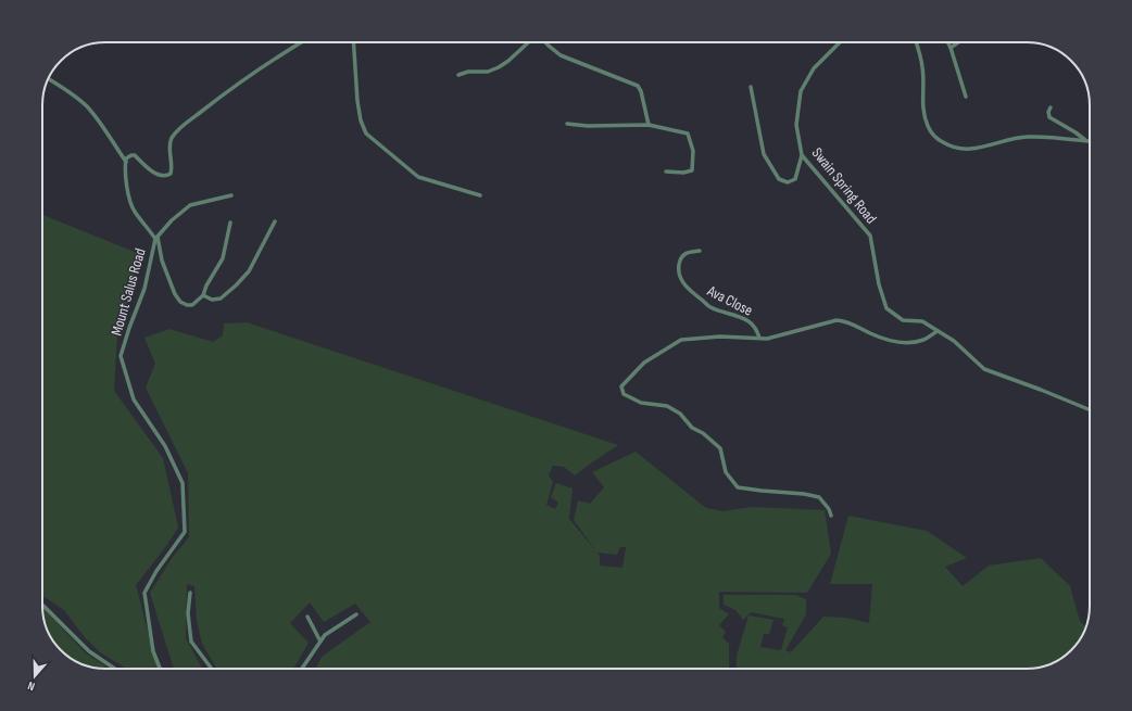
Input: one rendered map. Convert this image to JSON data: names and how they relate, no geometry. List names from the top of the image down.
{
  "streets": {
    "street": ["Swain Spring Road", "Mount Salus Road", "Ava Close"]
  },
  "north": "bottom"
}
